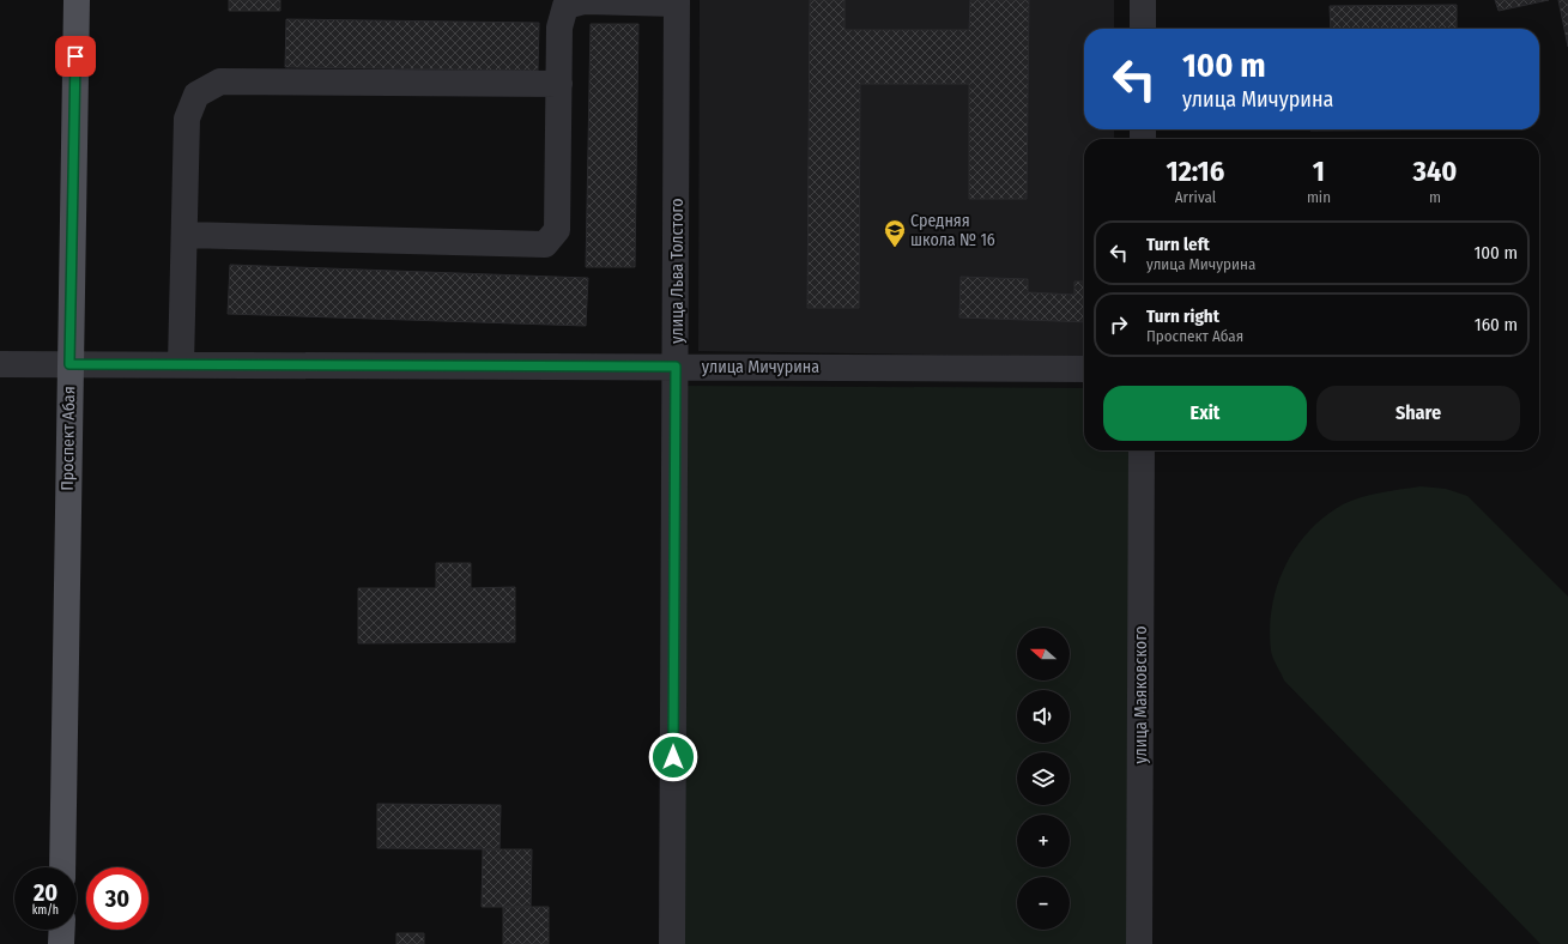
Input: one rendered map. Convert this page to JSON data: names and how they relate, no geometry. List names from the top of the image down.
{
  "streets": {
    "main road": ["Проспект Абая"],
    "street": ["улица Льва Толстого", "улица Мичурина", "улица Маяковского"]
  },
  "crossings": [
    ["улица Льва Толстого", "улица Мичурина"],
    ["улица Мичурина", "Проспект Абая"]
  ],
  "places": {
    "school or university": ["Средняя школа № 16"]
  },
  "north": "left",
  "page": {
    "turn": ["100 m", "улица Мичурина"],
    "eta": [
      "12:16",
      "Arrival",
      "1",
      "min",
      "340",
      "m"
    ],
    "list": [
      {
        "name": "Turn left",
        "note": "улица Мичурина",
        "value": "100 m"
      },
      {
        "name": "Turn right",
        "note": "Проспект Абая",
        "value": "160 m"
      }
    ],
    "buttons": ["Exit", "Share"],
    "map_buttons": ["+", "−"],
    "speed": "20 km/h",
    "limit": "30"
  }
}
